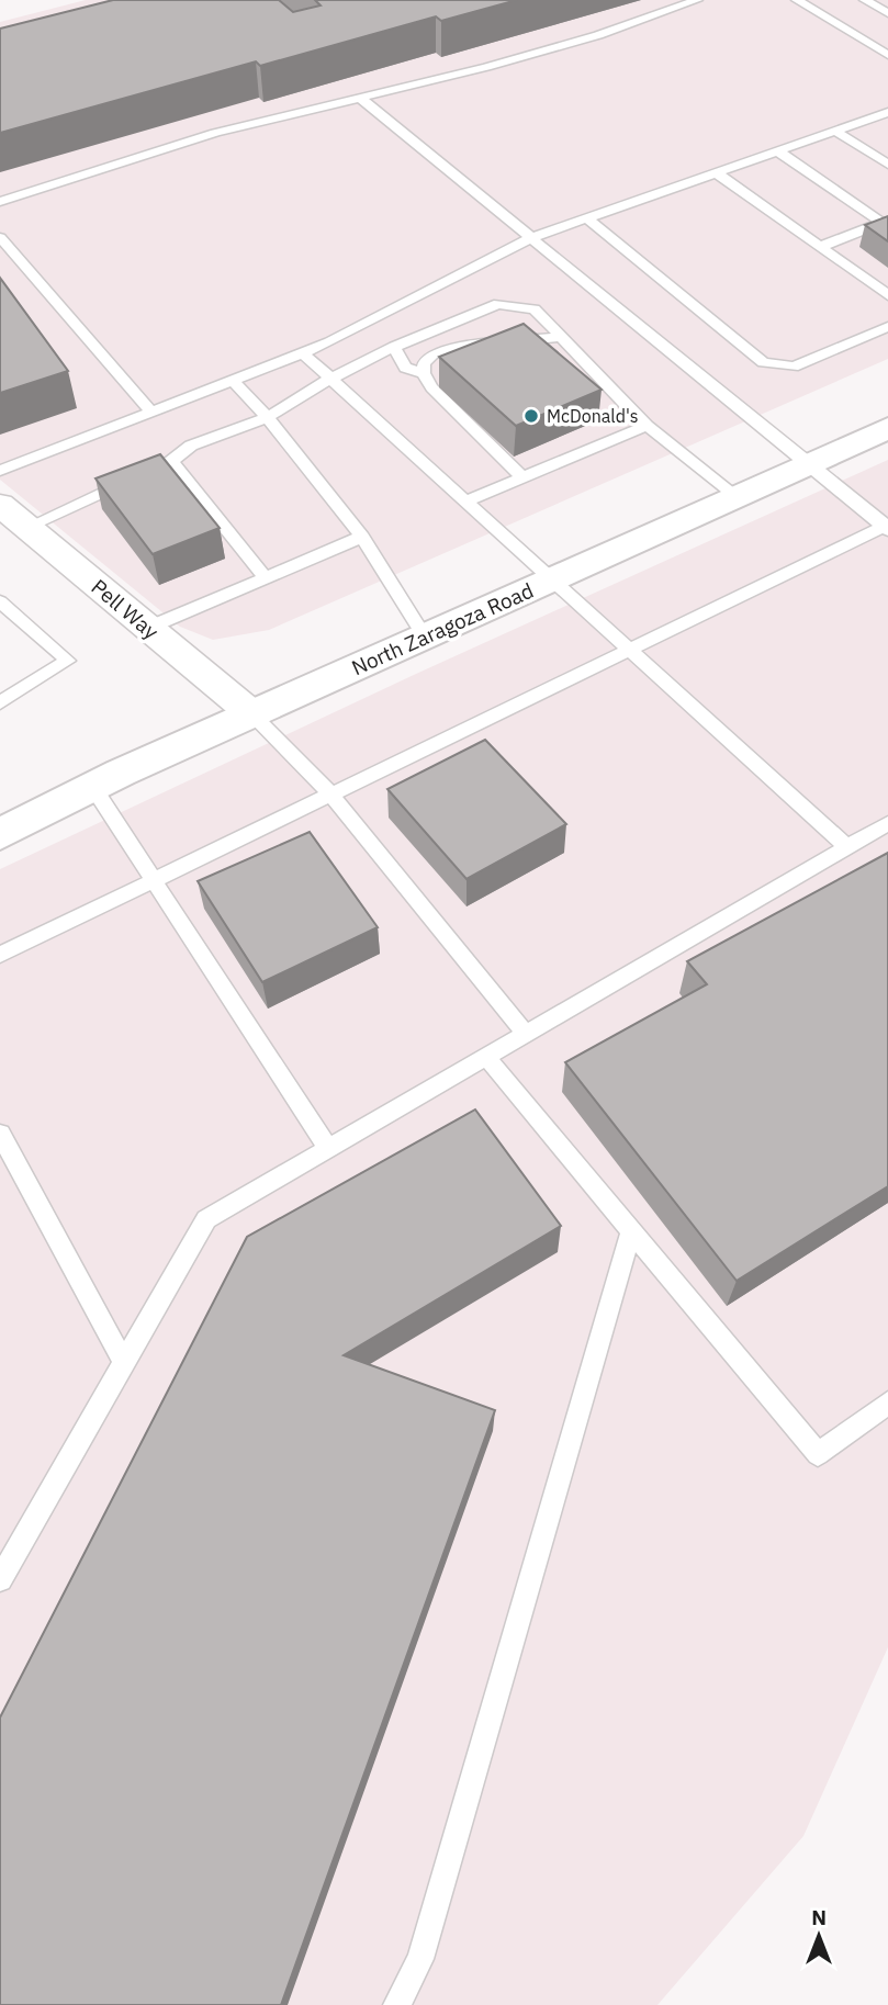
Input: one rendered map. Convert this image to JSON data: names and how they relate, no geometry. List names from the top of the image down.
{
  "streets": {
    "main road": ["North Zaragoza Road"],
    "street": ["Pell Way"]
  },
  "crossings": [
    ["Pell Way", "North Zaragoza Road"]
  ],
  "places": ["McDonald's"],
  "north": "top"
}
